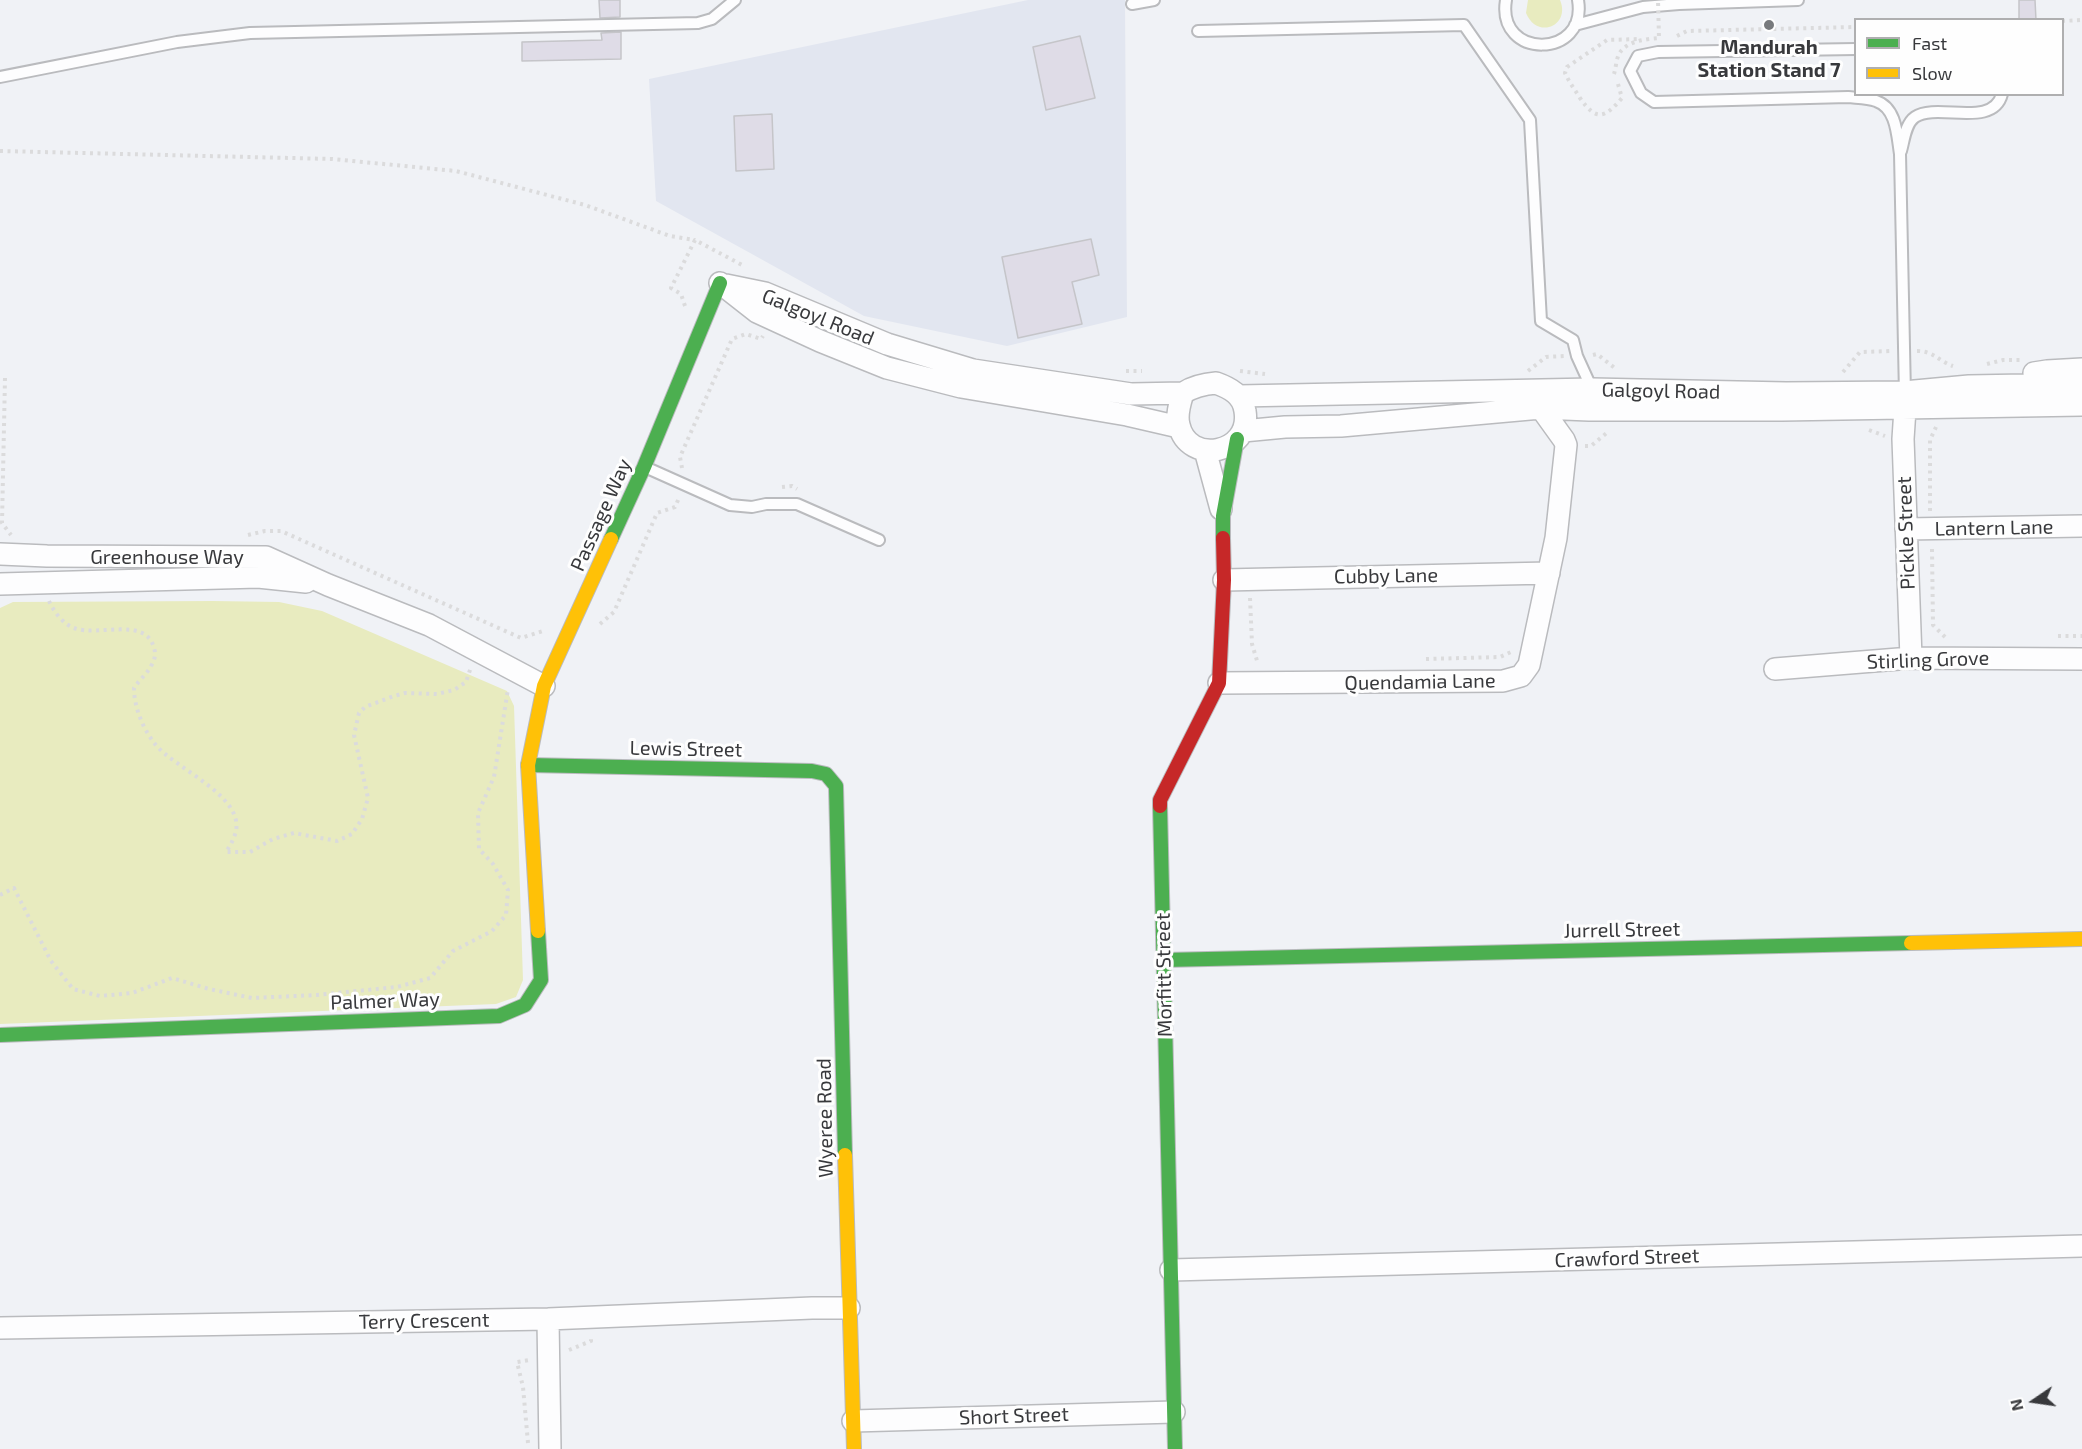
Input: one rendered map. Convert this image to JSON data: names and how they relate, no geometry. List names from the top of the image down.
{
  "streets": {
    "street": [
      "Galgoyl Road",
      "Passage Way",
      "Lantern Lane",
      "Pickle Street",
      "Greenhouse Way",
      "Cubby Lane",
      "Stirling Grove",
      "Quendamia Lane",
      "Lewis Street",
      "Jurrell Street",
      "Morfitt Street",
      "Palmer Way",
      "Wyeree Road",
      "Crawford Street",
      "Terry Crescent",
      "Short Street"
    ]
  },
  "crossings": [
    ["Galgoyl Road", "Passage Way"],
    ["Galgoyl Road", "Pickle Street"],
    ["Galgoyl Road", "Morfitt Street"],
    ["Passage Way", "Greenhouse Way"],
    ["Passage Way", "Lewis Street"],
    ["Passage Way", "Palmer Way"],
    ["Lantern Lane", "Pickle Street"],
    ["Pickle Street", "Stirling Grove"],
    ["Cubby Lane", "Quendamia Lane"],
    ["Cubby Lane", "Morfitt Street"],
    ["Quendamia Lane", "Morfitt Street"],
    ["Lewis Street", "Palmer Way"],
    ["Lewis Street", "Wyeree Road"],
    ["Jurrell Street", "Morfitt Street"],
    ["Morfitt Street", "Crawford Street"],
    ["Morfitt Street", "Short Street"],
    ["Wyeree Road", "Terry Crescent"],
    ["Wyeree Road", "Short Street"]
  ],
  "places": ["Mandurah Station Stand 7"],
  "legend": ["Fast", "Slow"],
  "north": "left"
}
